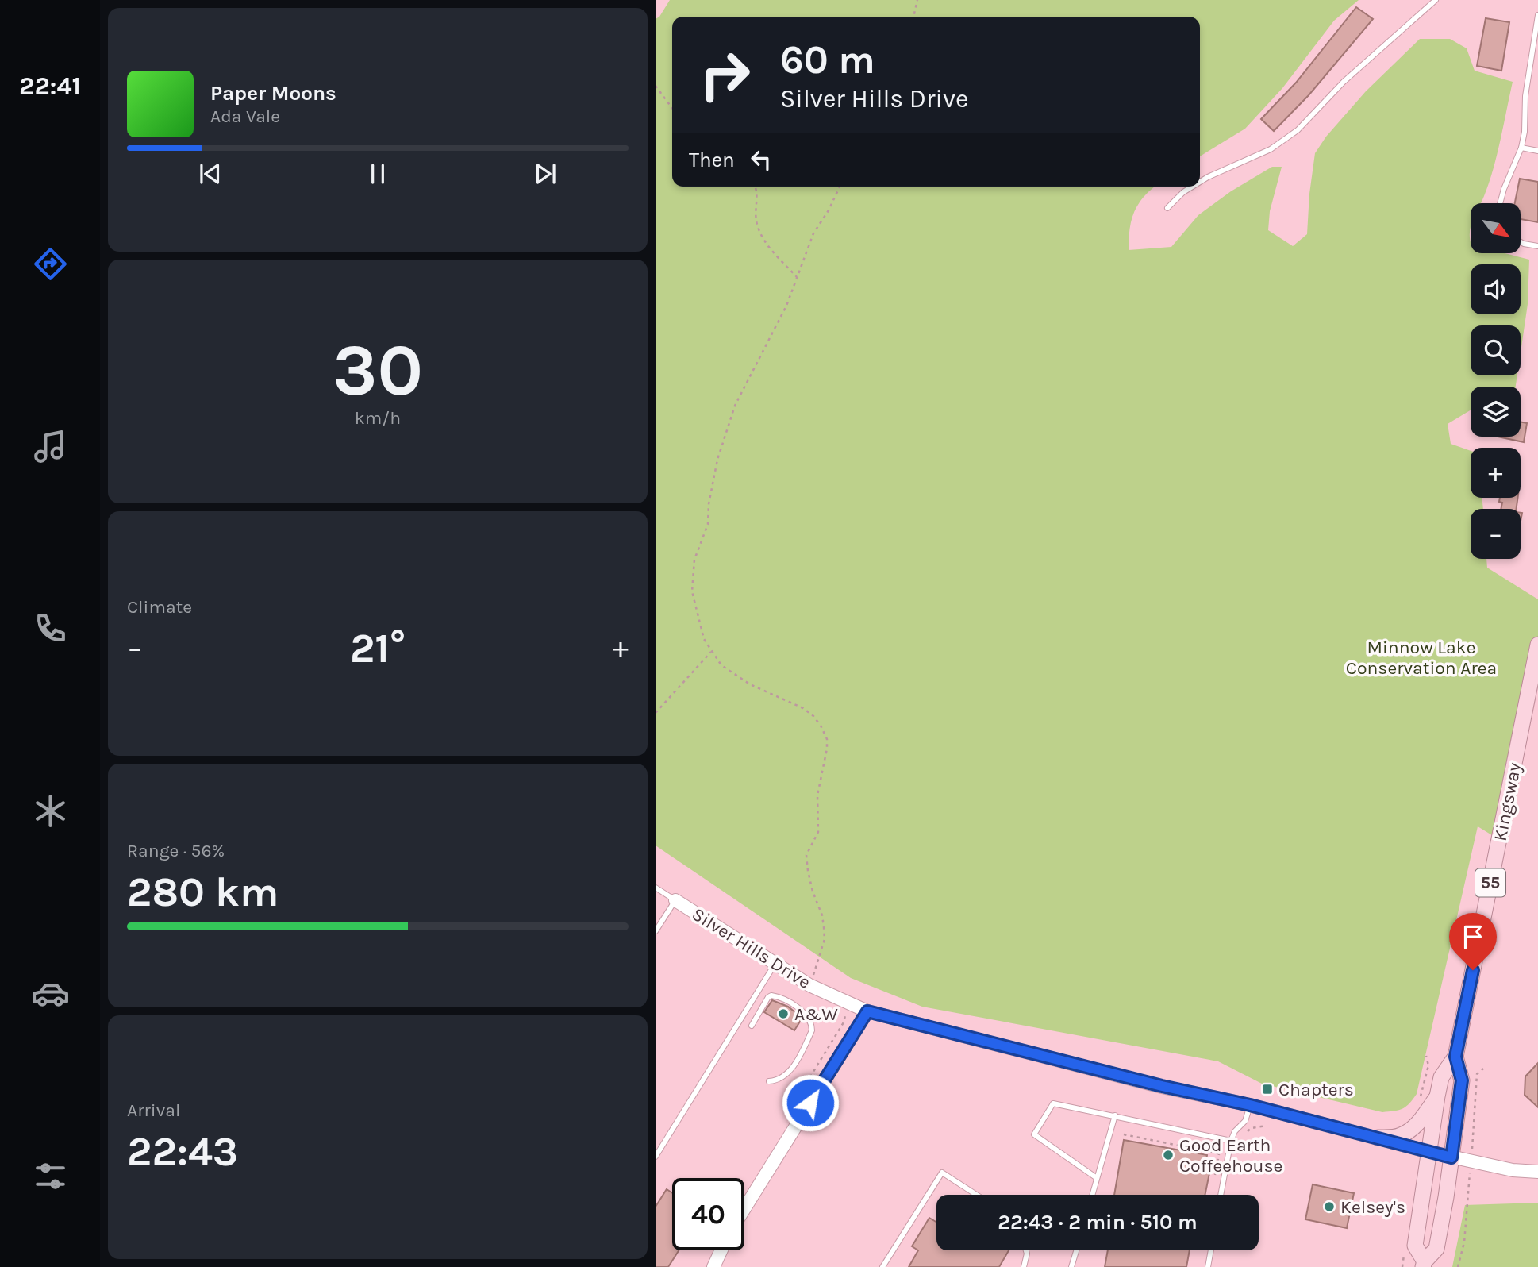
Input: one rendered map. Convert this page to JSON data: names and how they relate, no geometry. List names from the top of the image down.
{
  "streets": {
    "main road": ["Kingsway", "55"],
    "street": ["Silver Hills Drive"]
  },
  "crossings": [
    ["Kingsway", "Silver Hills Drive"]
  ],
  "parks": ["Minnow Lake Conservation Area"],
  "places": {
    "other": ["A&W", "Good Earth Coffeehouse", "Kelsey's"],
    "transit": ["Chapters"]
  },
  "north": "bottom right",
  "page": {
    "tabs": "22:41",
    "turn": ["60 m", "Silver Hills Drive"],
    "song": ["Paper Moons", "Ada Vale"],
    "then": "Then",
    "map_buttons": ["+", "−"],
    "tile": [
      ["30", "km/h"],
      "Climate",
      ["Range · 56%", "280 km"],
      ["Arrival", "22:43"]
    ],
    "heat": ["−", "21°", "+"],
    "limit": "40",
    "trip": "22:43 · 2 min · 510 m"
  }
}
